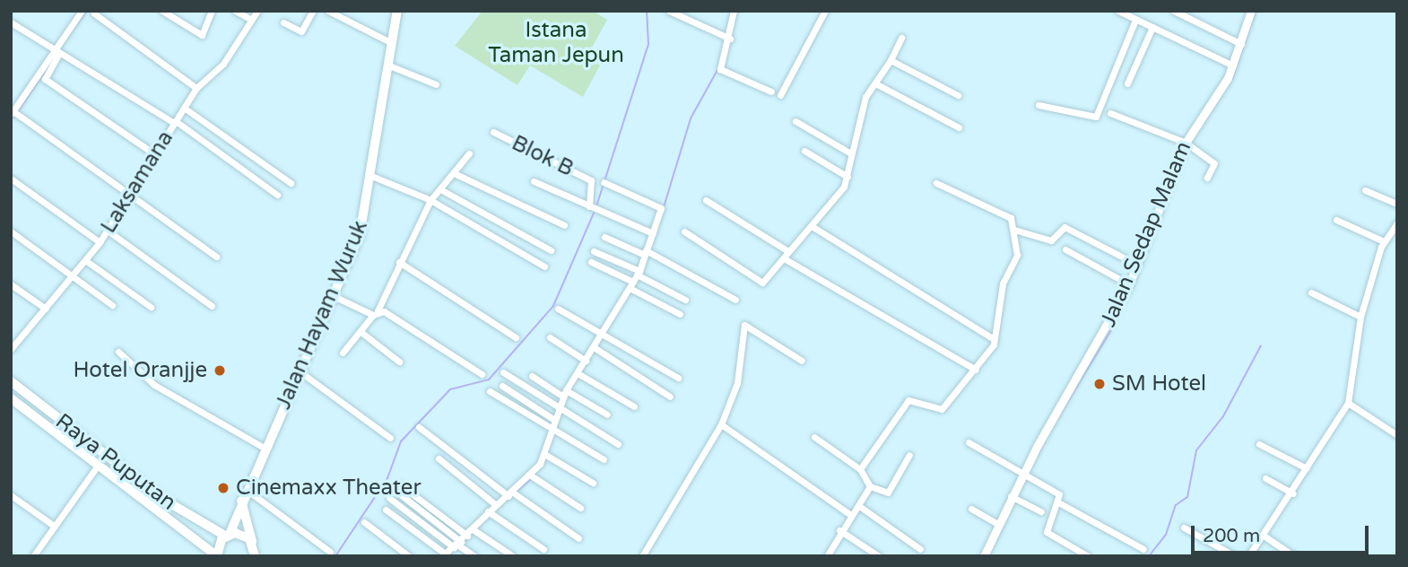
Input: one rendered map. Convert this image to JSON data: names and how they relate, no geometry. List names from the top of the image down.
{
  "streets": {
    "main road": ["Jalan Hayam Wuruk", "Raya Puputan"],
    "street": ["Blok B", "Laksamana", "Jalan Sedap Malam"]
  },
  "crossings": [
    ["Jalan Hayam Wuruk", "Raya Puputan"]
  ],
  "parks": ["Istana Taman Jepun"],
  "places": ["Hotel Oranjje", "SM Hotel", "Cinemaxx Theater"],
  "scale_bar": "200 m"
}
